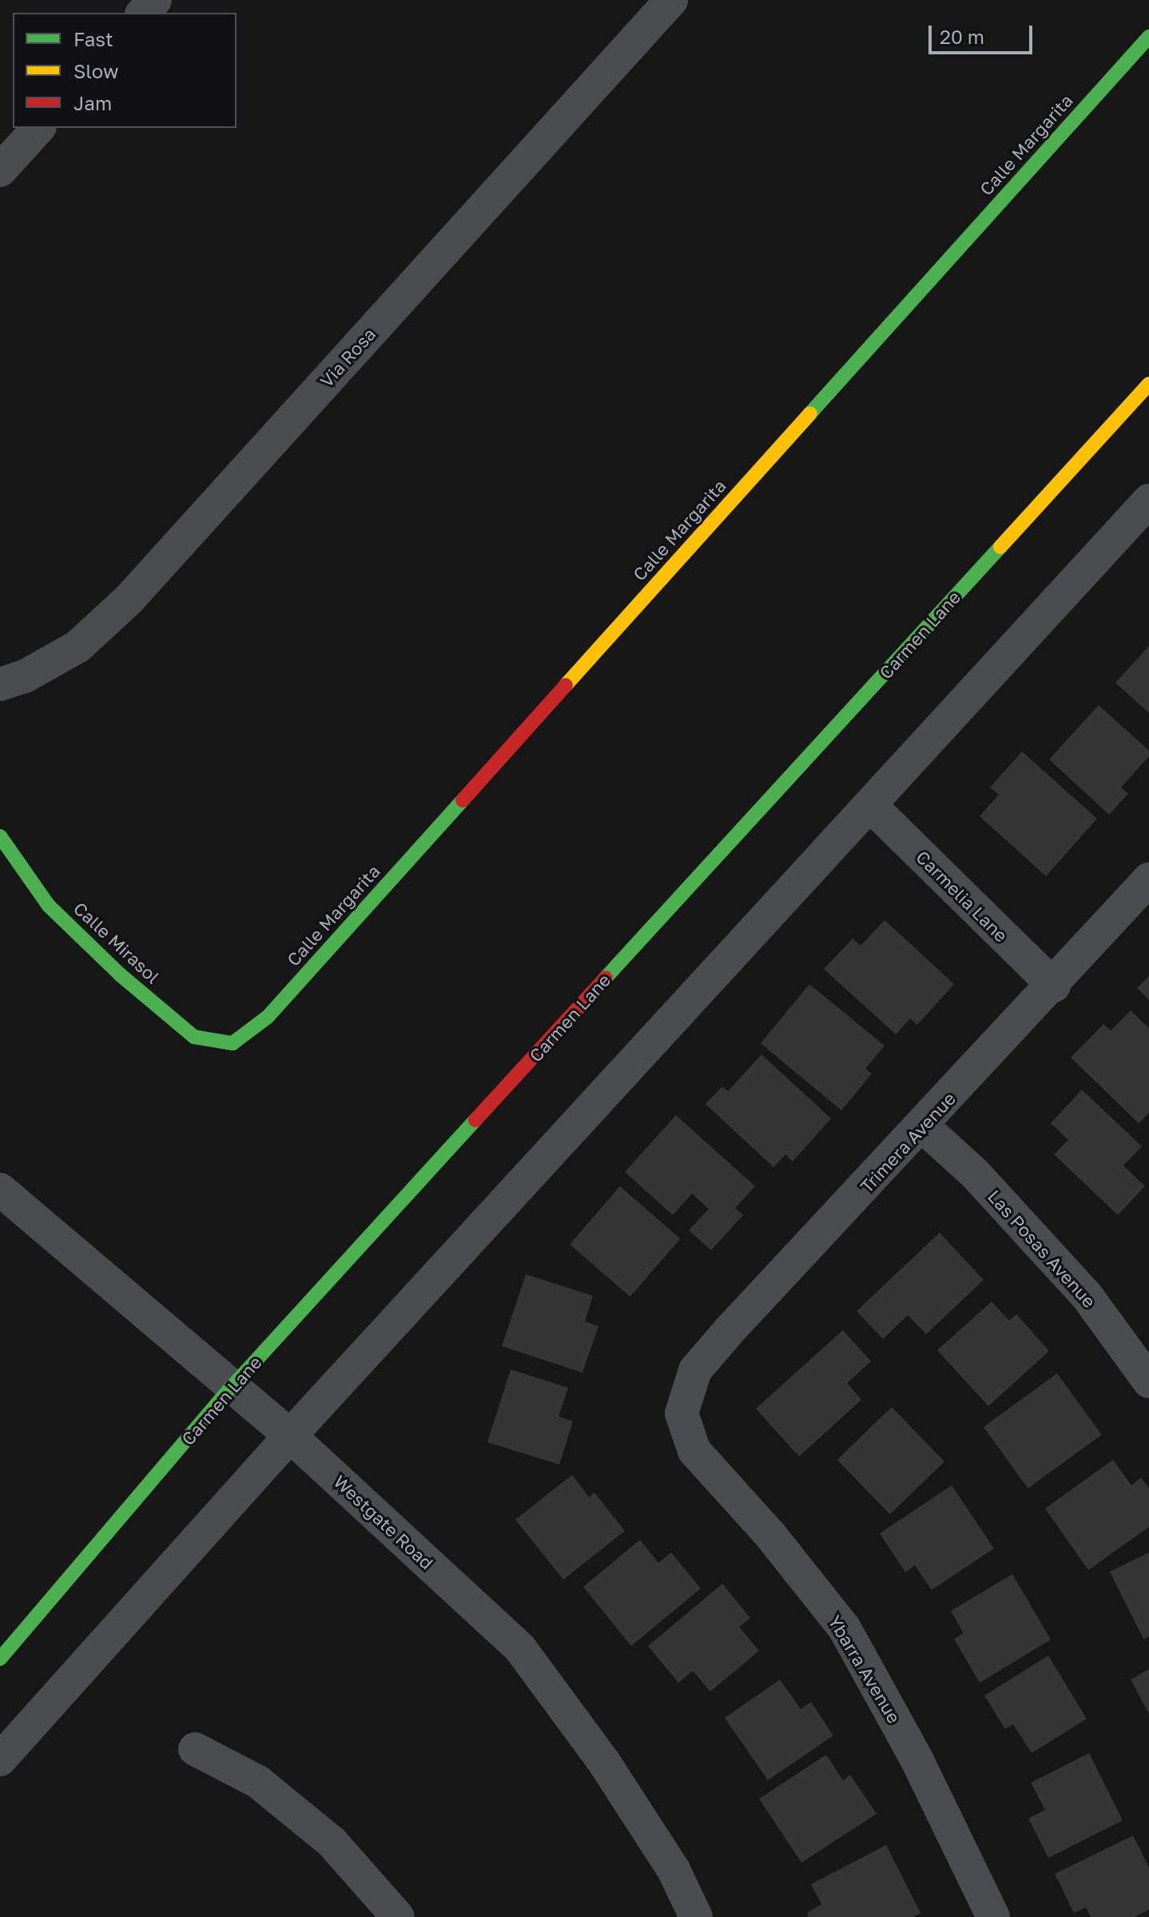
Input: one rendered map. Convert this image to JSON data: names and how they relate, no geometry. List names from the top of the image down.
{
  "streets": {
    "street": [
      "Calle Margarita",
      "Via Rosa",
      "Carmen Lane",
      "Carmelia Lane",
      "Calle Mirasol",
      "Trimera Avenue",
      "Las Posas Avenue",
      "Westgate Road",
      "Ybarra Avenue"
    ]
  },
  "crossings": [
    ["Calle Margarita", "Calle Mirasol"],
    ["Carmen Lane", "Westgate Road"],
    ["Carmelia Lane", "Trimera Avenue"],
    ["Trimera Avenue", "Las Posas Avenue"],
    ["Trimera Avenue", "Ybarra Avenue"]
  ],
  "legend": ["Fast", "Slow", "Jam"],
  "scale_bar": "20 m"
}
